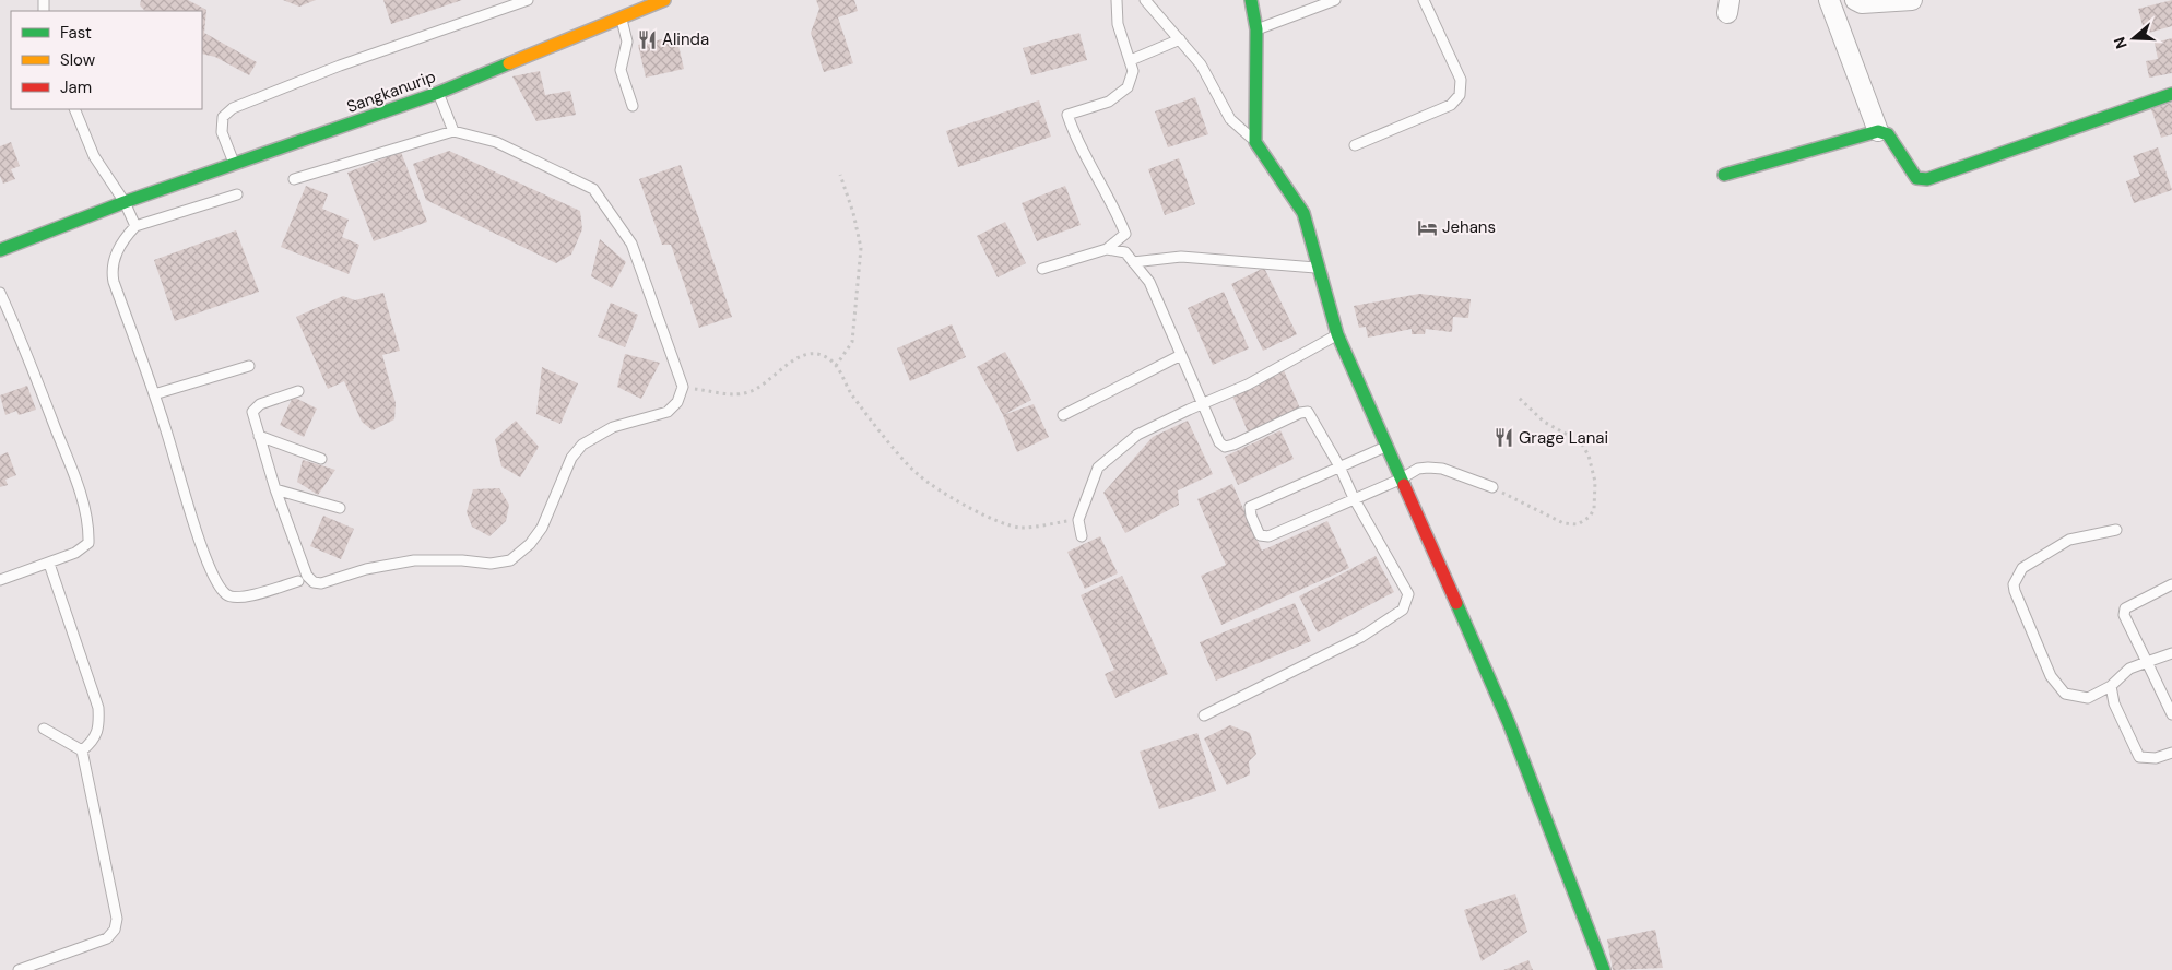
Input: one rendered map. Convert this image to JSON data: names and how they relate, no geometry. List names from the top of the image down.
{
  "streets": {
    "street": ["Sangkanurip"]
  },
  "places": {
    "restaurant": ["Alinda", "Grage Lanai"],
    "hotel": ["Jehans"]
  },
  "legend": ["Fast", "Slow", "Jam"],
  "north": "left"
}
